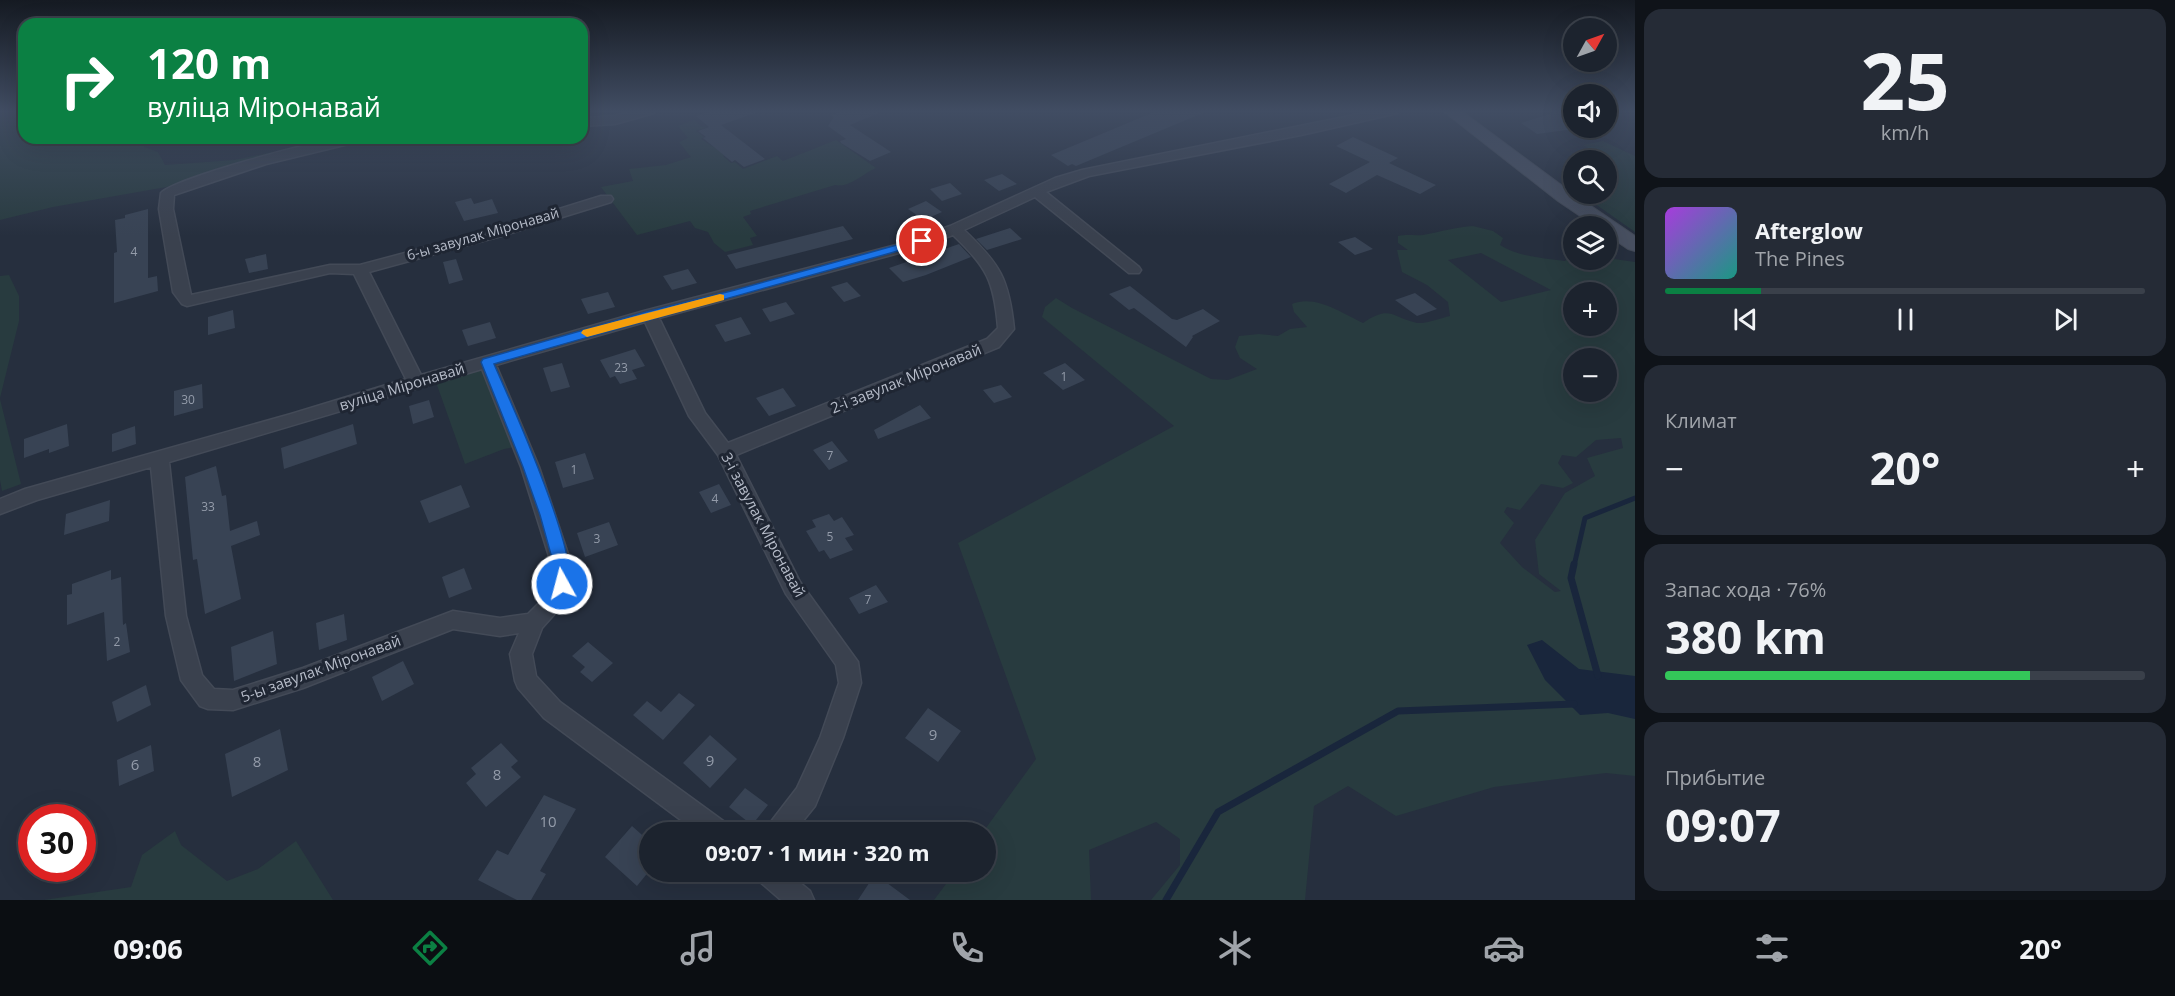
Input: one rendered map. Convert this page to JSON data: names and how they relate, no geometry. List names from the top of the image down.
{
  "streets": {
    "street": [
      "6-ы завулак Міронавай",
      "2-і завулак Міронавай",
      "вуліца Міронавай",
      "3-і завулак Міронавай",
      "5-ы завулак Міронавай"
    ]
  },
  "crossings": [
    ["2-і завулак Міронавай", "вуліца Міронавай"],
    ["2-і завулак Міронавай", "3-і завулак Міронавай"],
    ["вуліца Міронавай", "3-і завулак Міронавай"],
    ["вуліца Міронавай", "5-ы завулак Міронавай"]
  ],
  "house_numbers": [
    "4",
    "23",
    "1",
    "30",
    "7",
    "1",
    "4",
    "33",
    "5",
    "3",
    "7",
    "2",
    "9",
    "9",
    "8",
    "6",
    "8",
    "10"
  ],
  "north": "top right",
  "page": {
    "tile": [
      ["25", "km/h"],
      "Климат",
      ["Запас хода · 76%", "380 km"],
      ["Прибытие", "09:07"]
    ],
    "map_buttons": ["+", "−"],
    "turn": ["120 m", "вуліца Міронавай"],
    "song": ["Afterglow", "The Pines"],
    "heat": ["−", "20°", "+"],
    "limit": "30",
    "trip": "09:07 · 1 мин · 320 m",
    "tabs": ["09:06", "20°"]
  }
}
